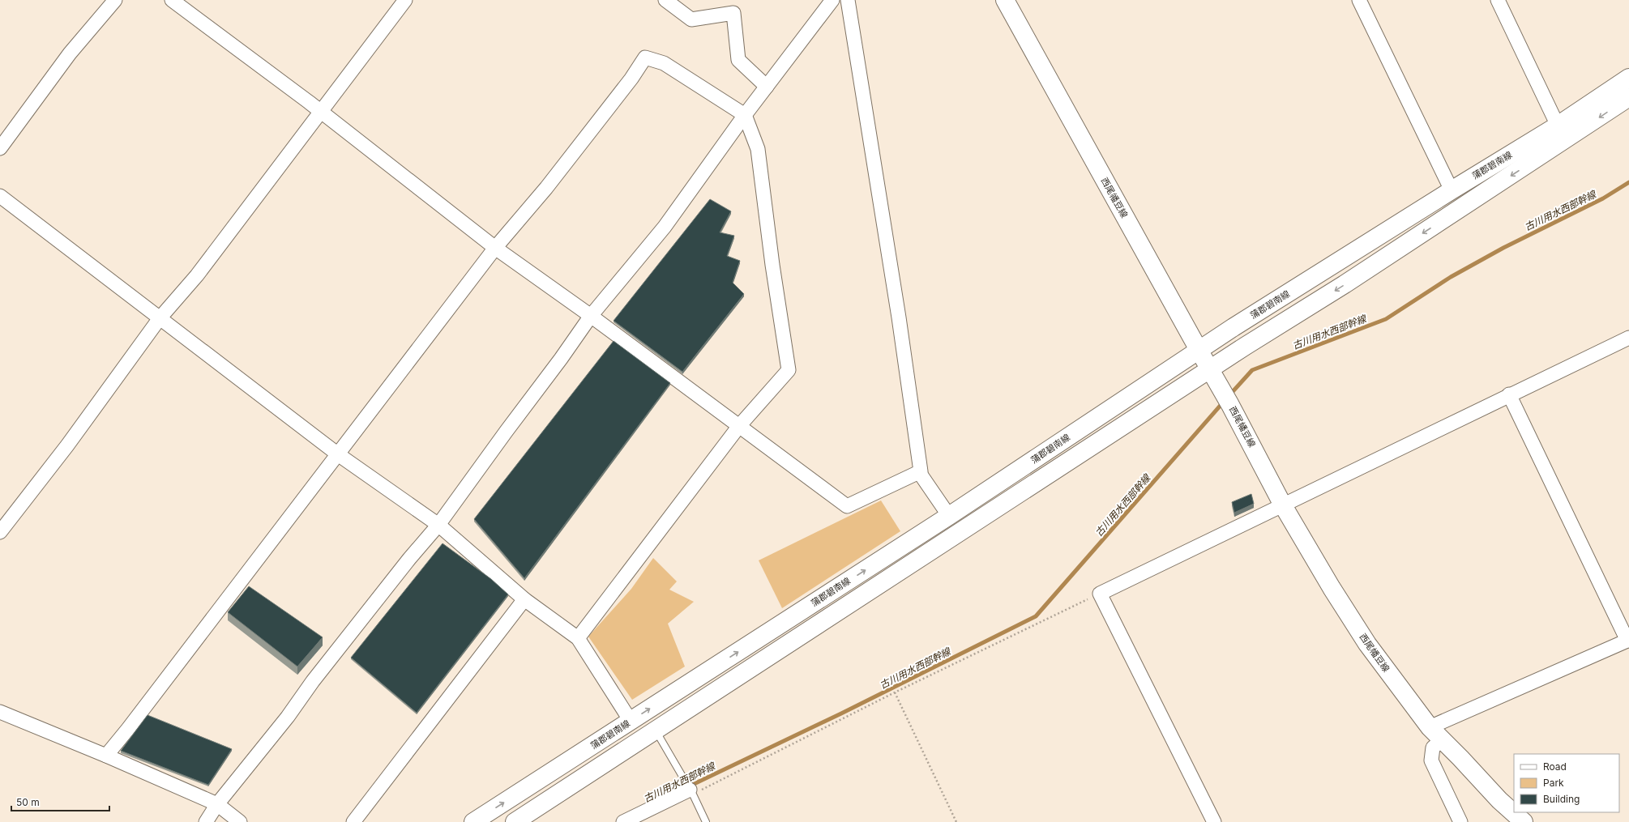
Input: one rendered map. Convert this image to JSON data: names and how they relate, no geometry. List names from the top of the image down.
{
  "streets": {
    "main road": ["蒲郡碧南線", "西尾幡豆線"]
  },
  "crossings": [
    ["蒲郡碧南線", "西尾幡豆線"]
  ],
  "water": ["古川用水西部幹線"],
  "legend": ["Road", "Park", "Building"],
  "scale_bar": "50 m"
}
